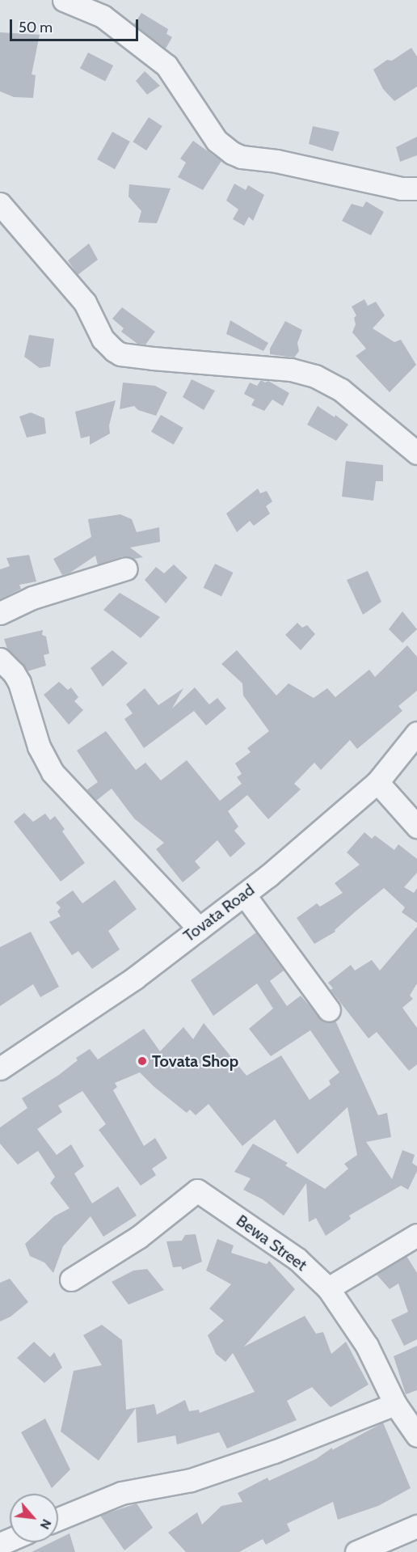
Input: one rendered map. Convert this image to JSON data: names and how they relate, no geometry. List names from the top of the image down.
{
  "streets": {
    "street": ["Tovata Road", "Bewa Street"]
  },
  "places": ["Tovata Shop"],
  "scale_bar": "50 m",
  "north": "bottom right"
}
